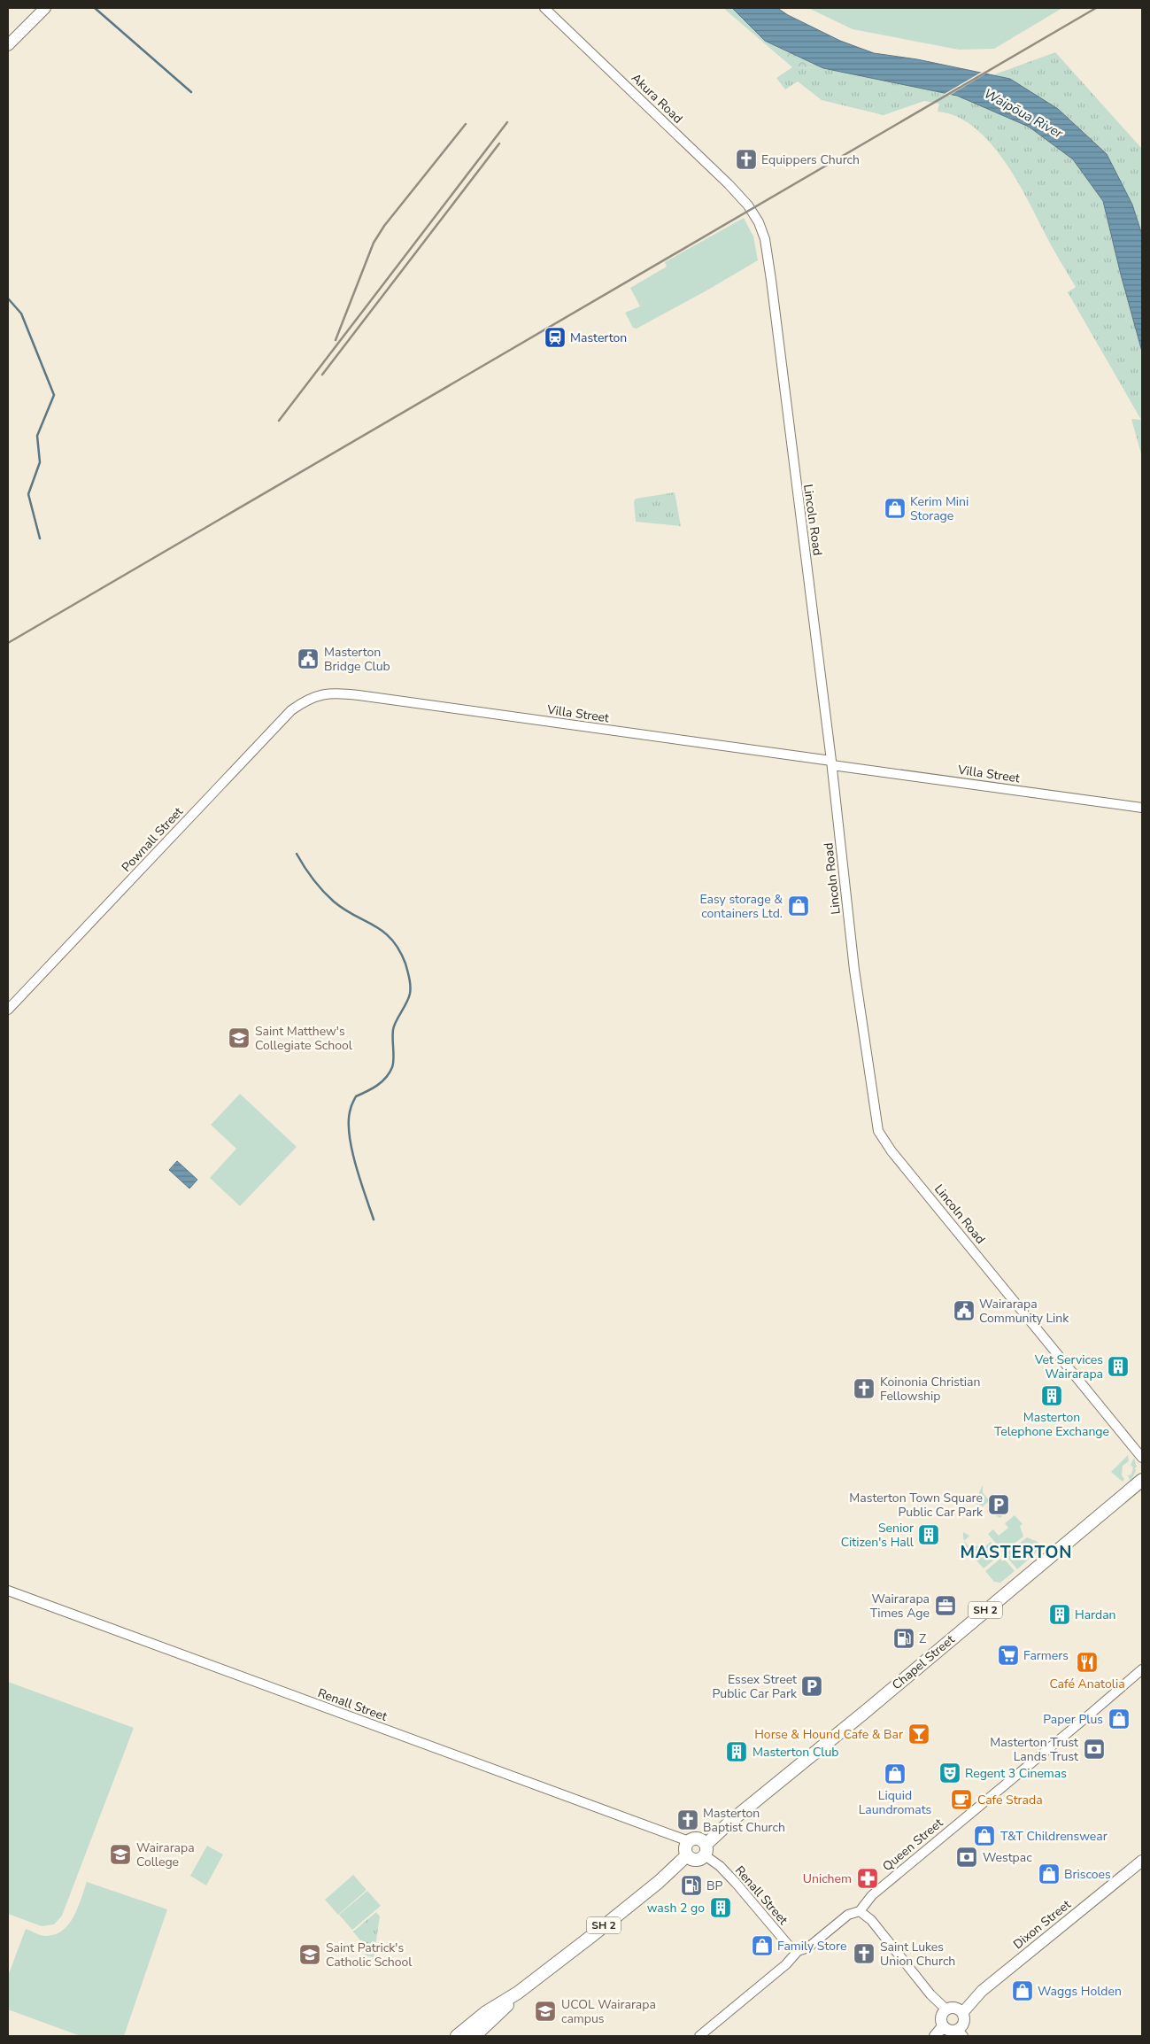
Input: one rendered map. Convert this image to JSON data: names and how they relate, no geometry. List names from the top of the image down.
{
  "streets": {
    "highway": ["SH 2", "Chapel Street"],
    "main road": ["Dixon Street"],
    "street": [
      "Akura Road",
      "Lincoln Road",
      "Villa Street",
      "Pownall Street",
      "Renall Street",
      "Queen Street"
    ]
  },
  "crossings": [
    ["Akura Road", "Lincoln Road"],
    ["Lincoln Road", "Villa Street"],
    ["Villa Street", "Pownall Street"],
    ["SH 2", "Chapel Street"],
    ["SH 2", "Renall Street"],
    ["Chapel Street", "Renall Street"],
    ["Renall Street", "Queen Street"]
  ],
  "districts": ["MASTERTON"],
  "water": ["Waipōua River"],
  "places": {
    "church": [
      "Equippers Church",
      "Koinonia Christian Fellowship",
      "Masterton Baptist Church",
      "Saint Lukes Union Church"
    ],
    "station": ["Masterton"],
    "shop": [
      "Kerim Mini Storage",
      "Easy storage & containers Ltd.",
      "Paper Plus",
      "Liquid Laundromats",
      "T&T Childrenswear",
      "Briscoes",
      "Family Store",
      "Waggs Holden"
    ],
    "public building": ["Masterton Bridge Club", "Wairarapa Community Link"],
    "school or university": [
      "Saint Matthew's Collegiate School",
      "Wairarapa College",
      "Saint Patrick's Catholic School",
      "UCOL Wairarapa campus"
    ],
    "building": [
      "Vet Services Wairarapa",
      "Masterton Telephone Exchange",
      "Senior Citizen's Hall",
      "Hardan",
      "Masterton Club",
      "wash 2 go"
    ],
    "parking": ["Masterton Town Square Public Car Park", "Essex Street Public Car Park"],
    "office": ["Wairarapa Times Age"],
    "fuel station": ["Z", "BP"],
    "supermarket": ["Farmers"],
    "restaurant": ["Café Anatolia"],
    "bar": ["Horse & Hound Cafe & Bar"],
    "bank": ["Masterton Trust Lands Trust", "Westpac"],
    "theatre": ["Regent 3 Cinemas"],
    "cafe": ["Cafe Strada"],
    "pharmacy": ["Unichem"]
  }
}
